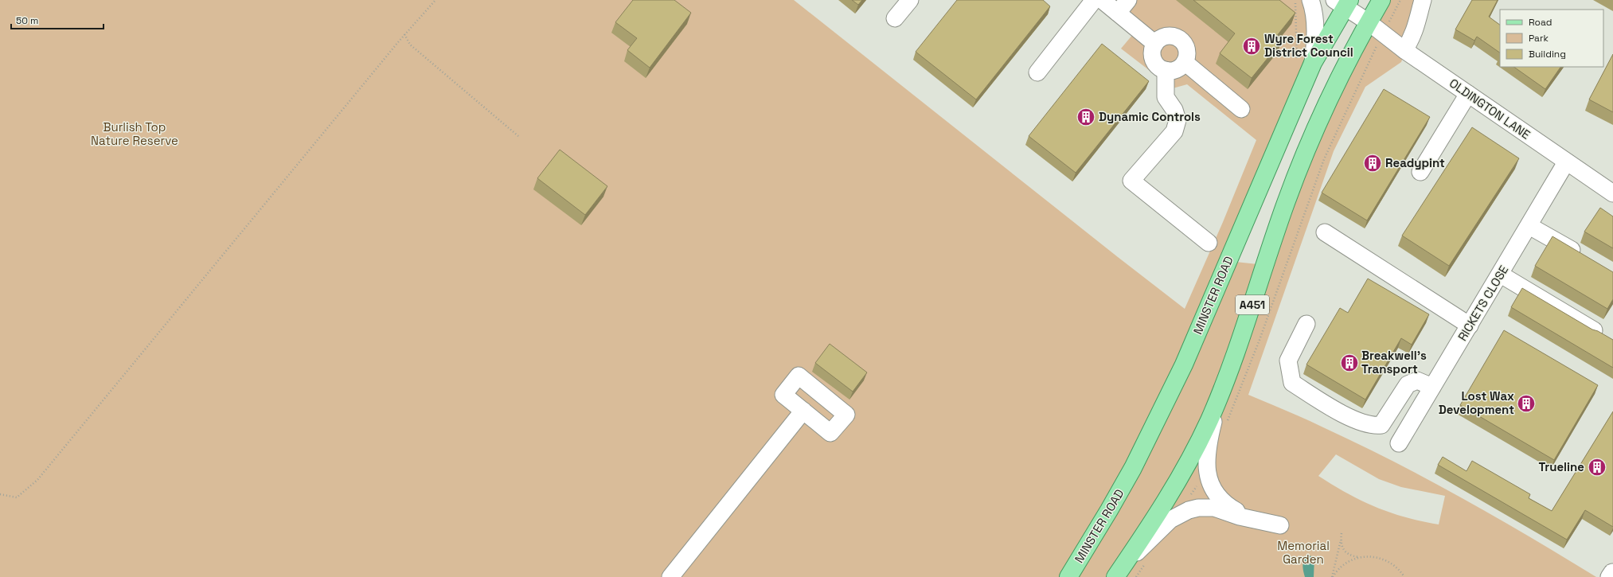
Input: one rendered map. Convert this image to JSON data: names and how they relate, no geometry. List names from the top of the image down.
{
  "streets": {
    "main road": ["MINSTER ROAD", "A451"],
    "street": ["OLDINGTON LANE", "RICKETS CLOSE"]
  },
  "crossings": [
    ["OLDINGTON LANE", "MINSTER ROAD"],
    ["OLDINGTON LANE", "RICKETS CLOSE"],
    ["OLDINGTON LANE", "A451"]
  ],
  "parks": ["Burlish Top Nature Reserve", "Memorial Garden"],
  "places": {
    "building": [
      "Wyre Forest District Council",
      "Dynamic Controls",
      "Readypint",
      "Breakwell's Transport",
      "Lost Wax Development",
      "Trueline"
    ]
  },
  "legend": ["Road", "Park", "Building"],
  "scale_bar": "50 m"
}
